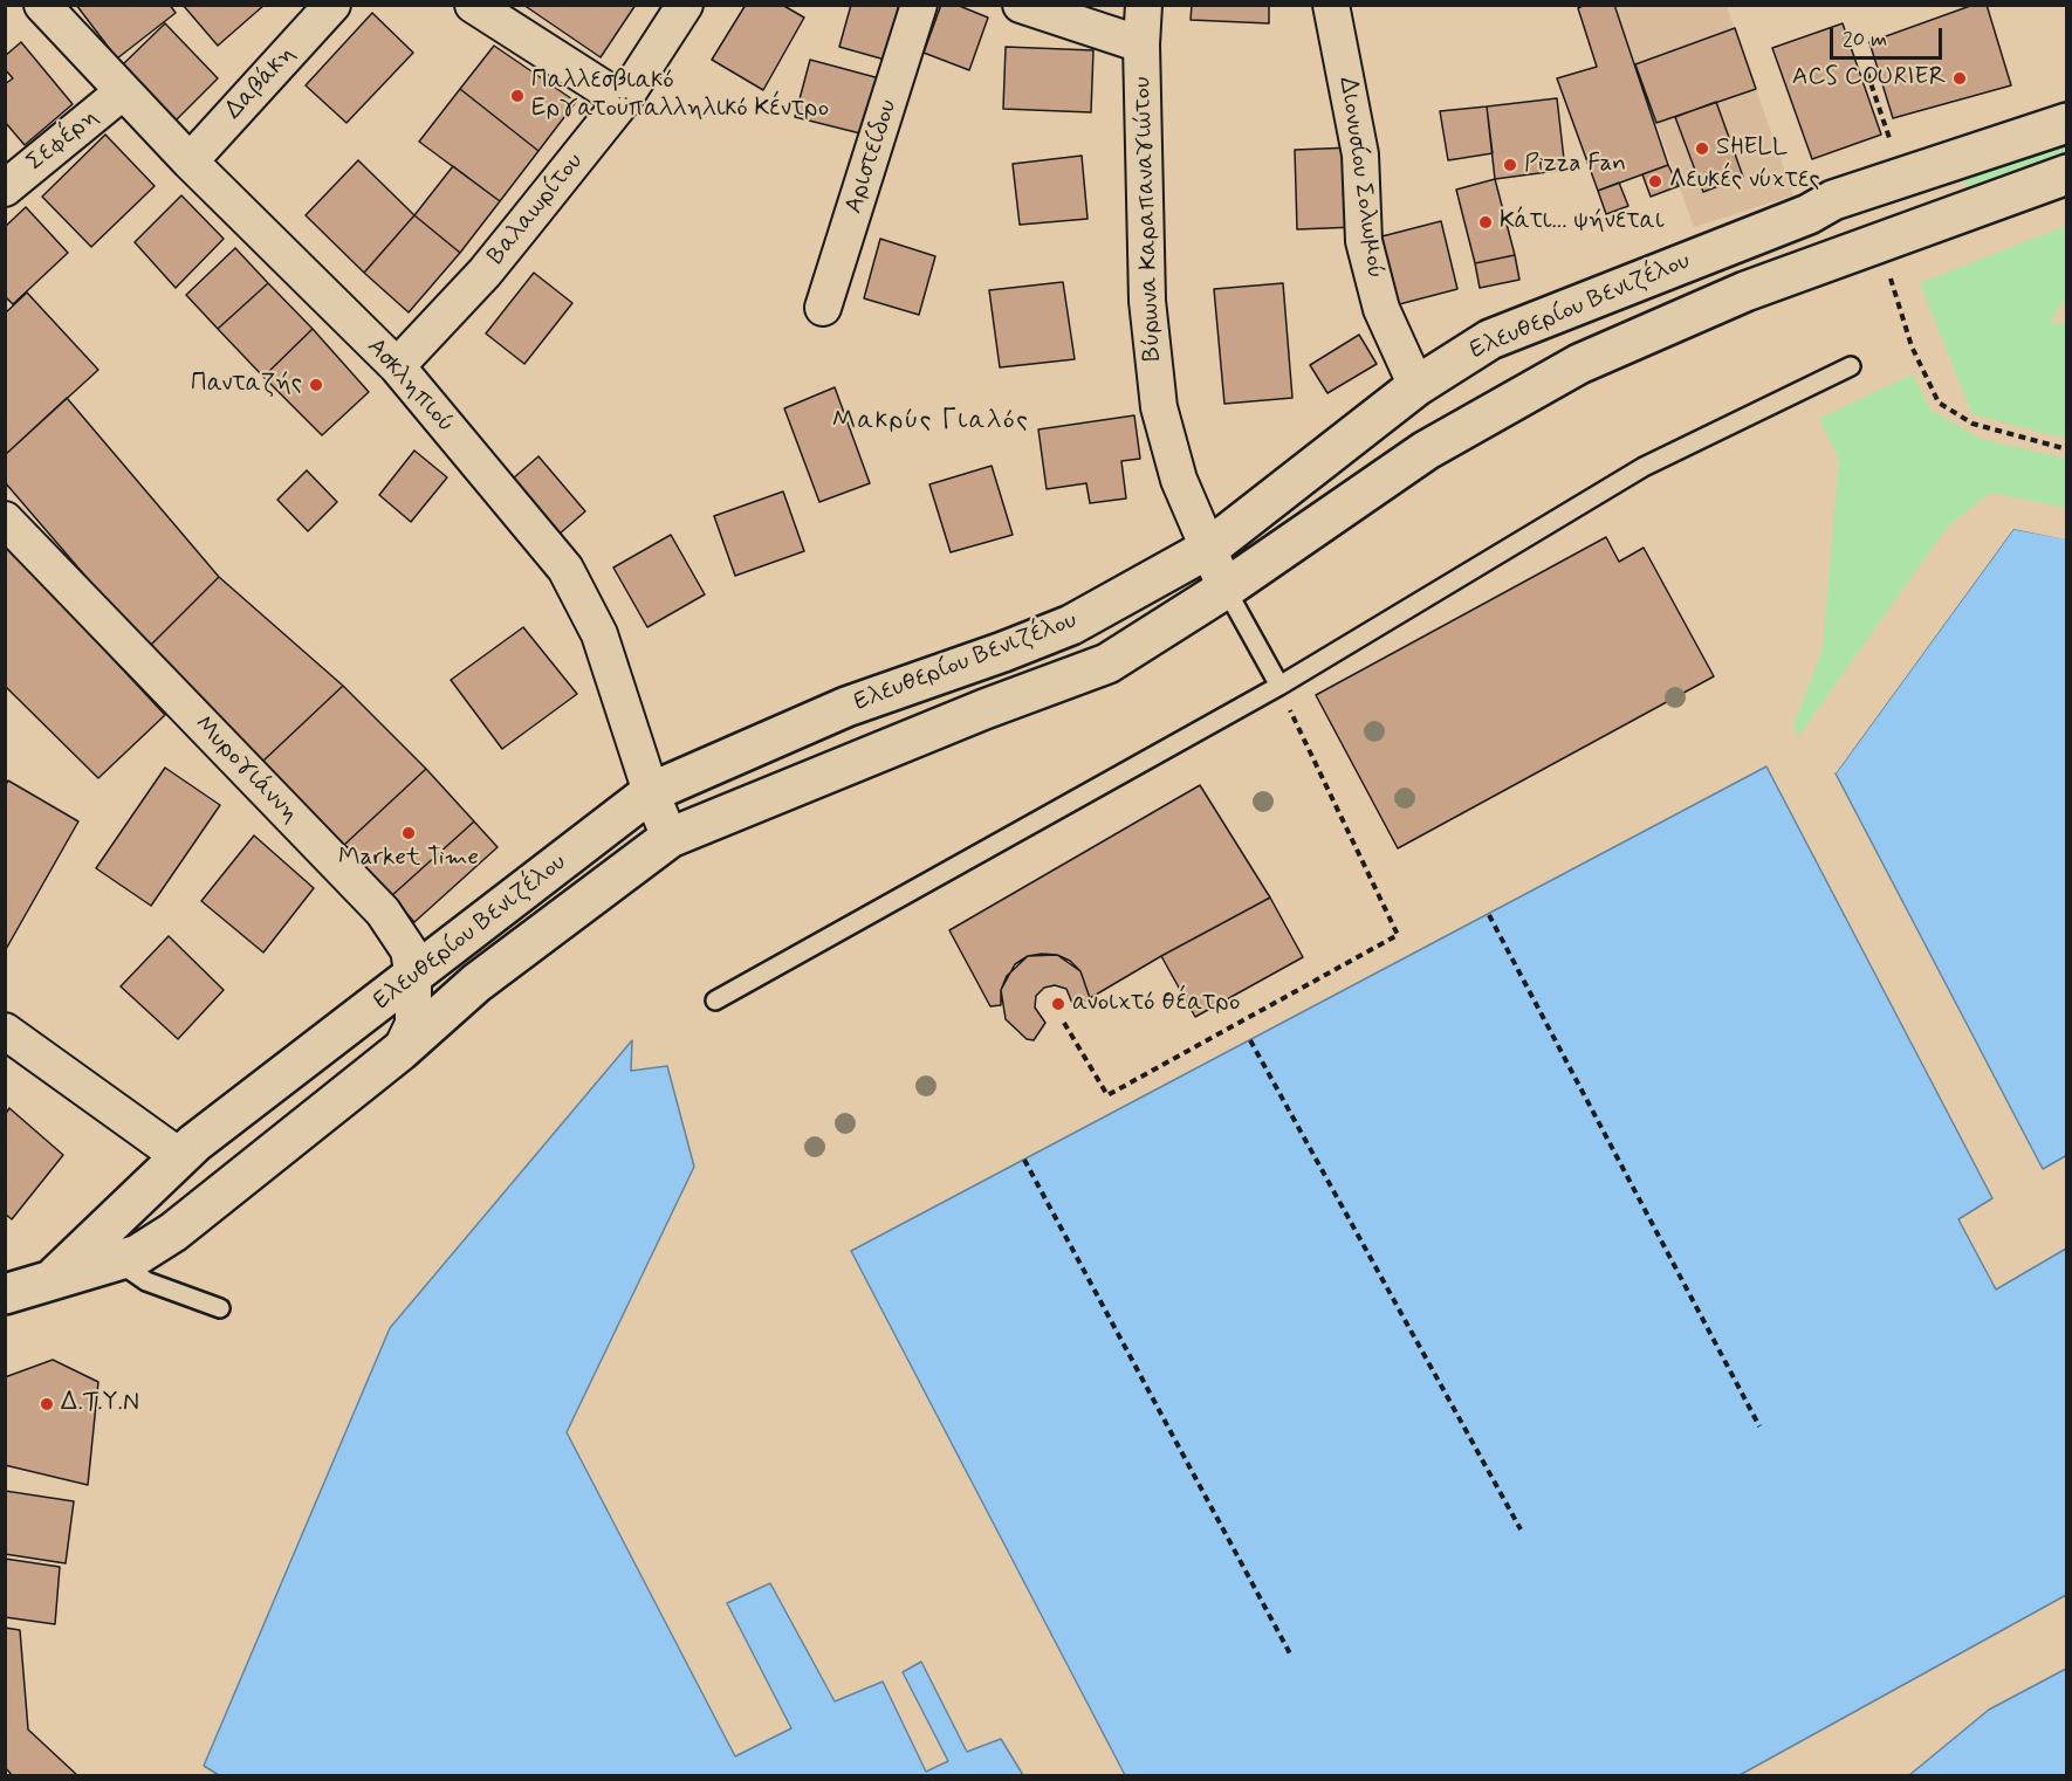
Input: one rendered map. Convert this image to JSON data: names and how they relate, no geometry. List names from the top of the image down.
{
  "streets": {
    "main road": ["Ελευθερίου Βενιζέλου"],
    "street": [
      "Δαβάκη",
      "Σεφέρη",
      "Αριστείδου",
      "Διονυσίου Σολωμού",
      "Βαλαωρίτου",
      "Βύρωνα Καραπαναγιώτου",
      "Ασκληπιού",
      "Μυρογιάννη"
    ]
  },
  "crossings": [
    ["Δαβάκη", "Ασκληπιού"],
    ["Σεφέρη", "Ασκληπιού"],
    ["Διονυσίου Σολωμού", "Ελευθερίου Βενιζέλου"],
    ["Βαλαωρίτου", "Ασκληπιού"],
    ["Βύρωνα Καραπαναγιώτου", "Ελευθερίου Βενιζέλου"],
    ["Ελευθερίου Βενιζέλου", "Ασκληπιού"],
    ["Ελευθερίου Βενιζέλου", "Μυρογιάννη"]
  ],
  "districts": ["Μακρύς Γιαλός"],
  "places": [
    "ACS COURIER",
    "Παλλεσβιακό Εργατοϋπαλληλικό Κέντρο",
    "SHELL",
    "Pizza Fan",
    "Λευκές νύχτες",
    "Κάτι... ψήνεται",
    "Πανταζής",
    "Market Time",
    "ανοιχτό θέατρο",
    "Δ.Τ.Υ.Ν"
  ],
  "scale_bar": "20 m"
}
